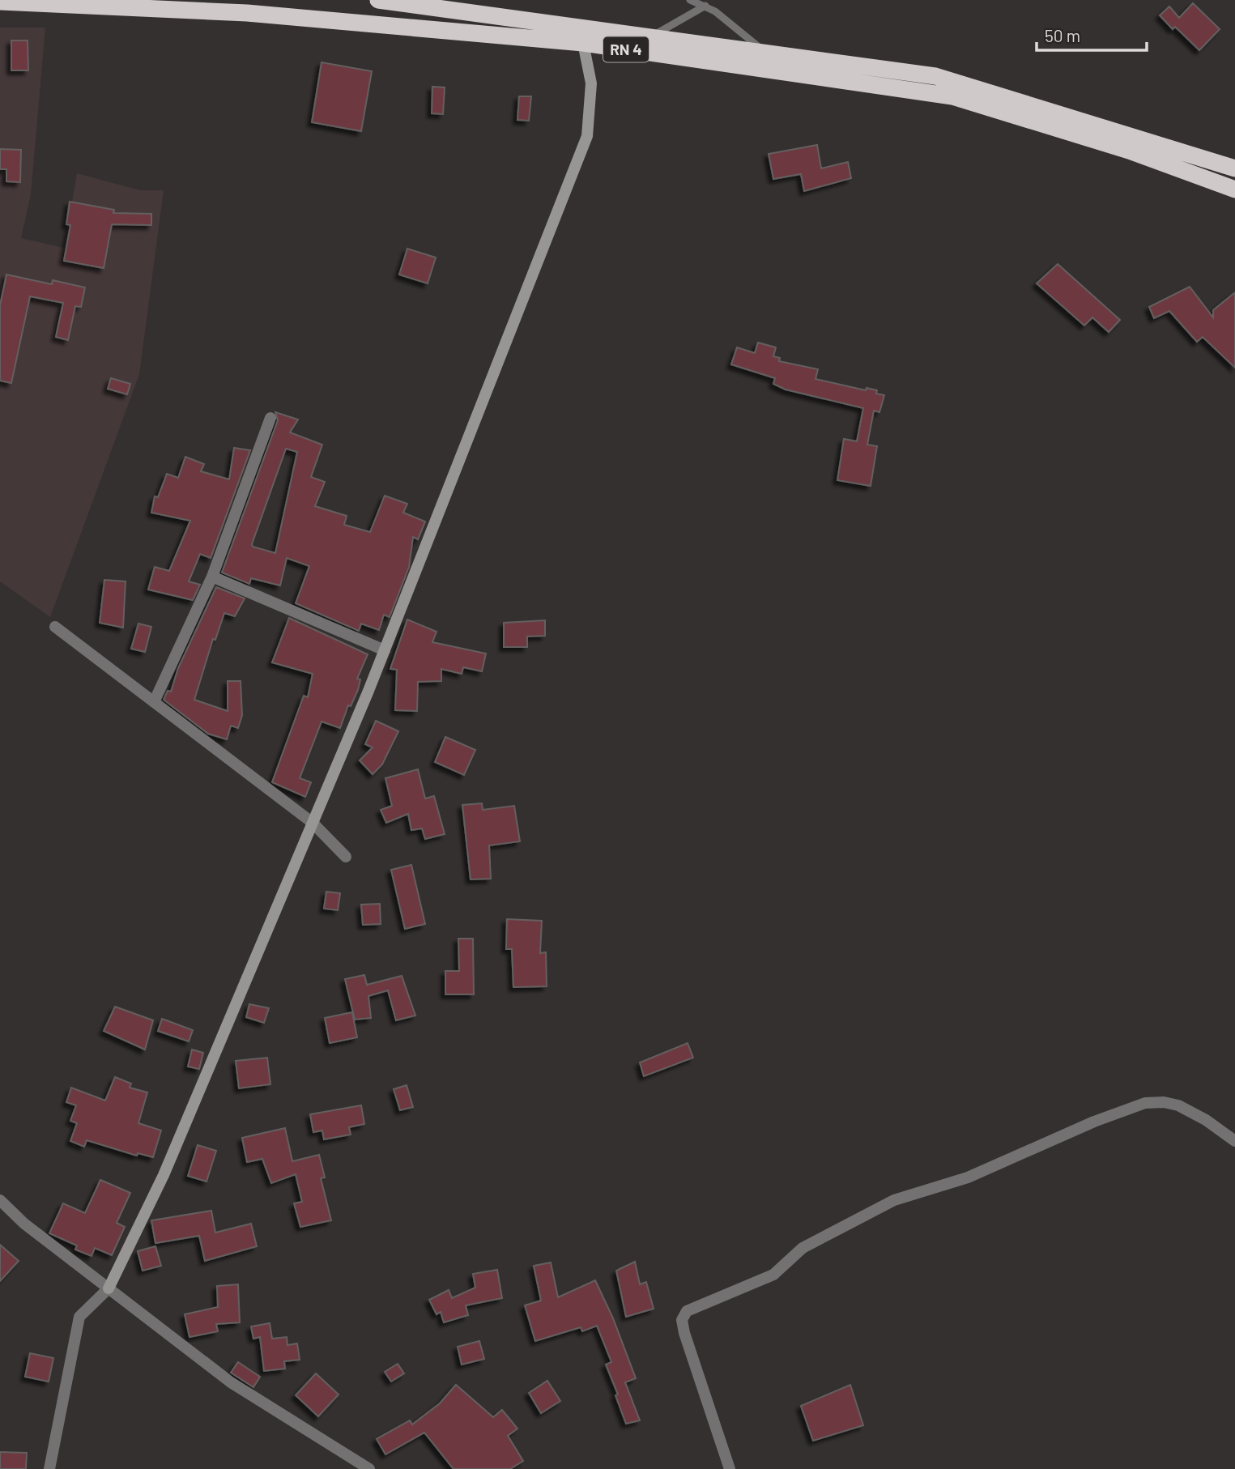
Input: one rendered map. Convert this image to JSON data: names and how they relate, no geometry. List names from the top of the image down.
{
  "streets": {
    "highway": ["RN 4"]
  },
  "scale_bar": "50 m"
}
